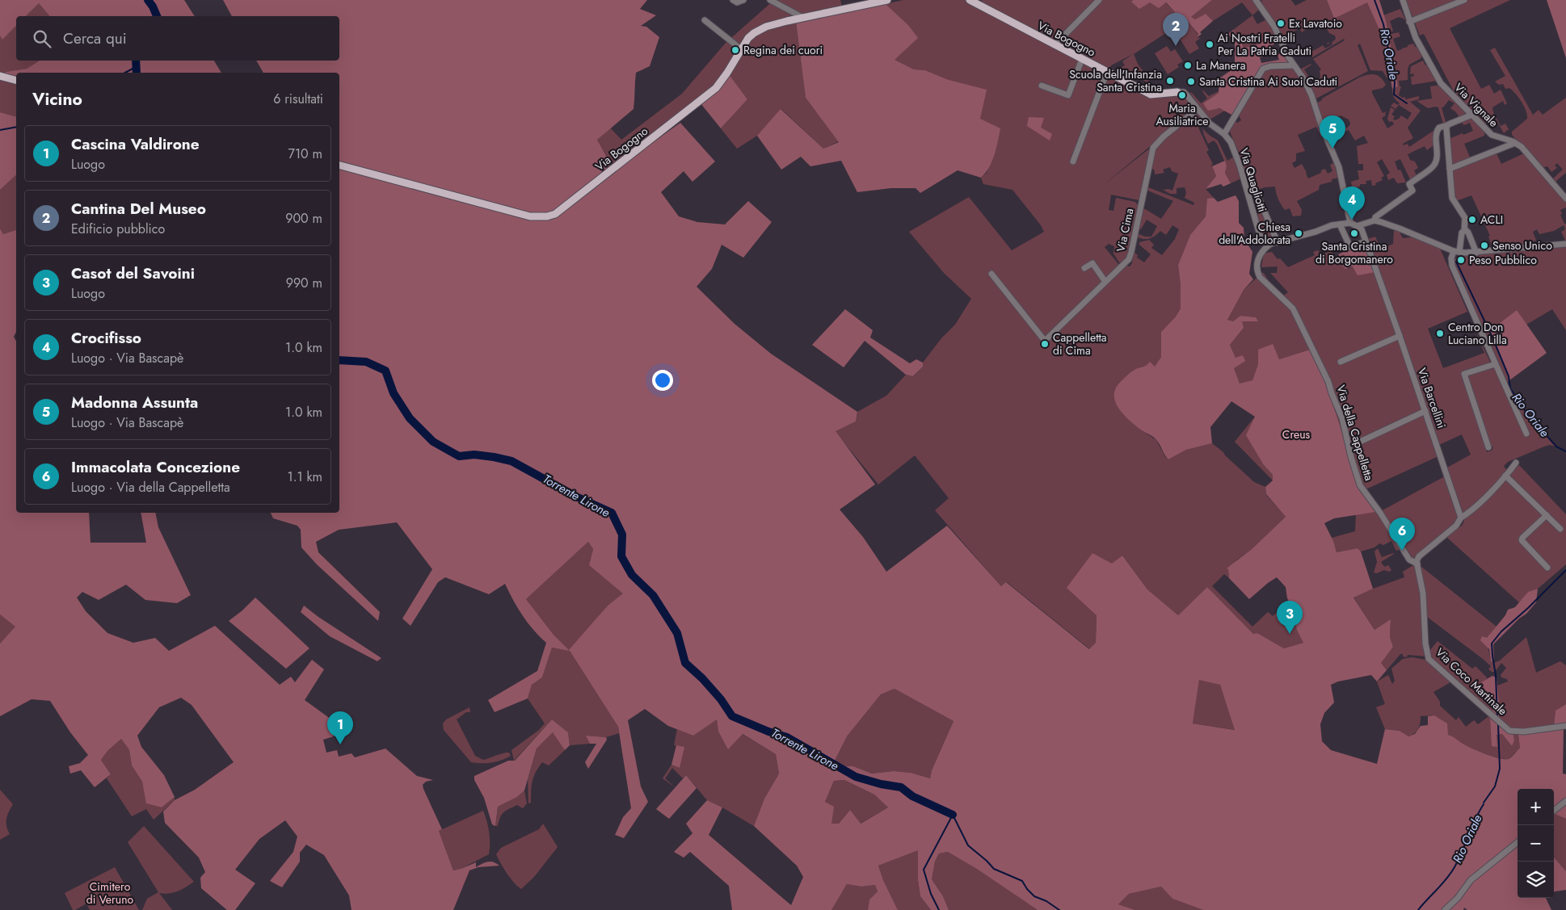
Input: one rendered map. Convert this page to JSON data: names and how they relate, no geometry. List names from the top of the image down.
{
  "streets": {
    "main road": ["Via Bogogno"],
    "street": [
      "Via Vignale",
      "Via Quagliotti",
      "Via Cima",
      "Via Barcellini",
      "Via della Cappelletta",
      "Via Coco Martinale"
    ]
  },
  "crossings": [
    ["Via Bogogno", "Via Quagliotti"],
    ["Via Quagliotti", "Via Cima"],
    ["Via Quagliotti", "Via della Cappelletta"],
    ["Via della Cappelletta", "Via Coco Martinale"]
  ],
  "water": ["Rio Oriale", "Torrente Lirone"],
  "parks": ["Creus", "Cimitero di Veruno"],
  "places": [
    "Ex Lavatoio",
    "Ai Nostri Fratelli Per La Patria Caduti",
    "Regina dei cuori",
    "La Manera",
    "Scuola dell'Infanzia Santa Cristina",
    "Santa Cristina Ai Suoi Caduti",
    "Maria Ausiliatrice",
    "ACLI",
    "Chiesa dell'Addolorata",
    "Santa Cristina di Borgomanero",
    "Senso Unico",
    "Peso Pubblico",
    "Centro Don Luciano Lilla",
    "Cappelletta di Cima"
  ],
  "page": {
    "pins": [
      "2",
      "5",
      "4",
      "6",
      "3",
      "1"
    ],
    "search": "Cerca qui",
    "heading": ["Vicino", "6 risultati"],
    "list": [
      {
        "mark": "1",
        "name": "Cascina Valdirone",
        "note": "Luogo",
        "value": "710 m"
      },
      {
        "mark": "2",
        "name": "Cantina Del Museo",
        "note": "Edificio pubblico",
        "value": "900 m"
      },
      {
        "mark": "3",
        "name": "Casot del Savoini",
        "note": "Luogo",
        "value": "990 m"
      },
      {
        "mark": "4",
        "name": "Crocifisso",
        "note": "Luogo · Via Bascapè",
        "value": "1.0 km"
      },
      {
        "mark": "5",
        "name": "Madonna Assunta",
        "note": "Luogo · Via Bascapè",
        "value": "1.0 km"
      },
      {
        "mark": "6",
        "name": "Immacolata Concezione",
        "note": "Luogo · Via della Cappelletta",
        "value": "1.1 km"
      }
    ],
    "map_buttons": ["+", "−"]
  }
}
